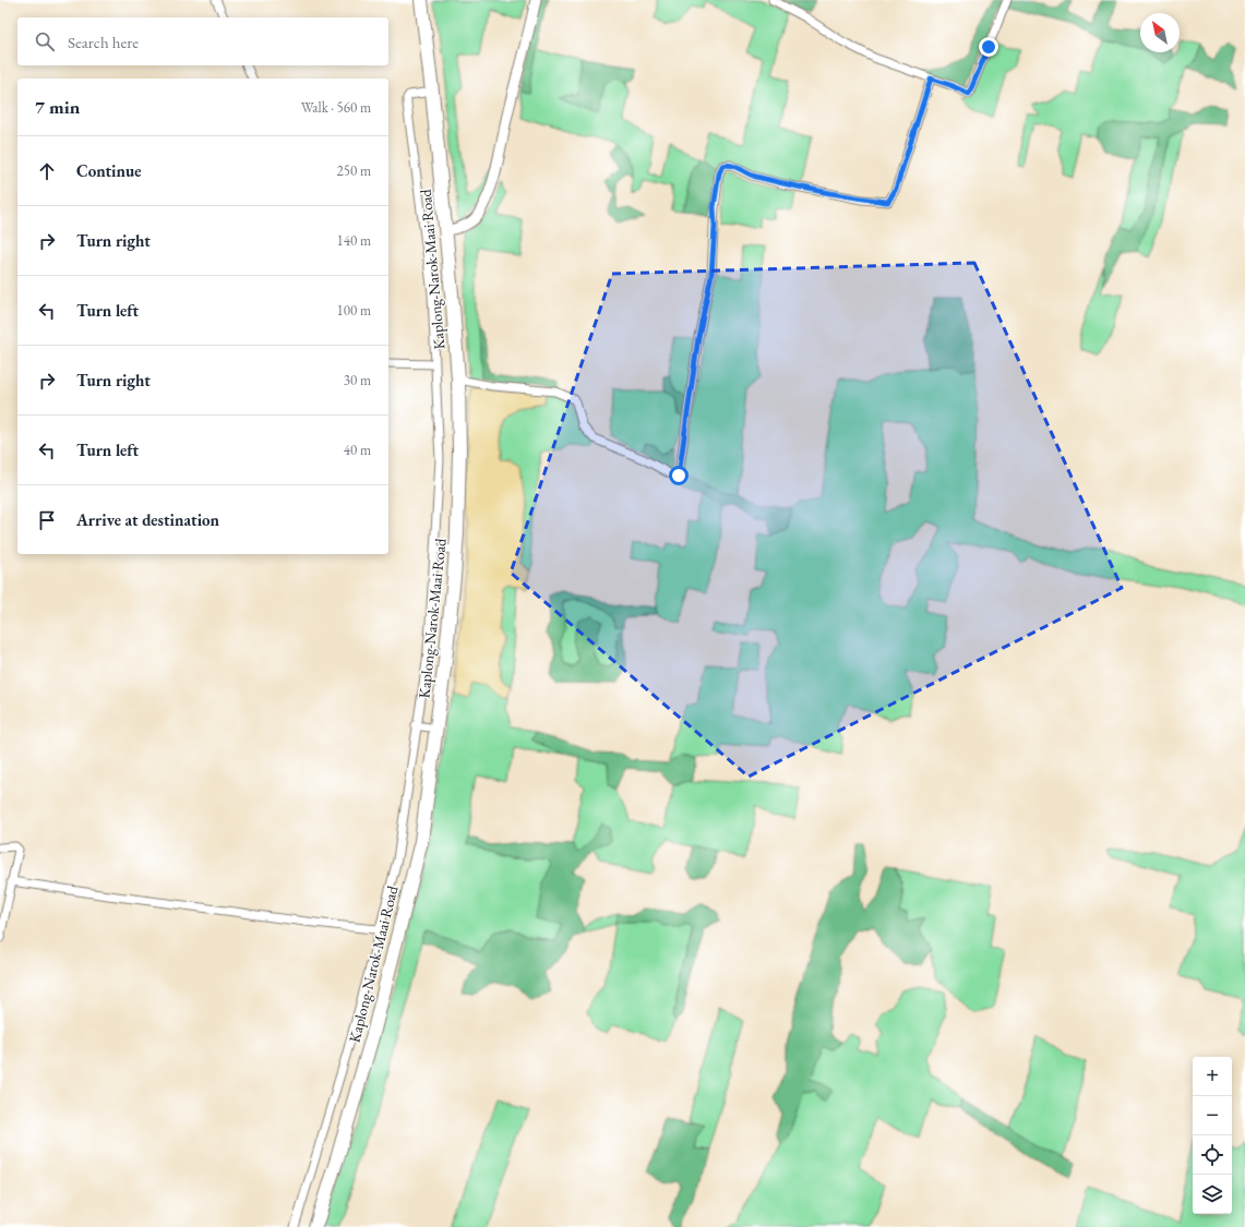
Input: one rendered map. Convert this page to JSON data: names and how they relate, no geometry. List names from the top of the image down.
{
  "streets": {
    "highway": ["Kaplong-Narok-Maai Road"]
  },
  "north": "top left",
  "page": {
    "search": "Search here",
    "heading": ["7 min", "Walk · 560 m"],
    "list": [
      ["Continue", "250 m"],
      ["Turn right", "140 m"],
      ["Turn left", "100 m"],
      ["Turn right", "30 m"],
      ["Turn left", "40 m"],
      "Arrive at destination"
    ],
    "map_buttons": ["+", "−"]
  }
}
